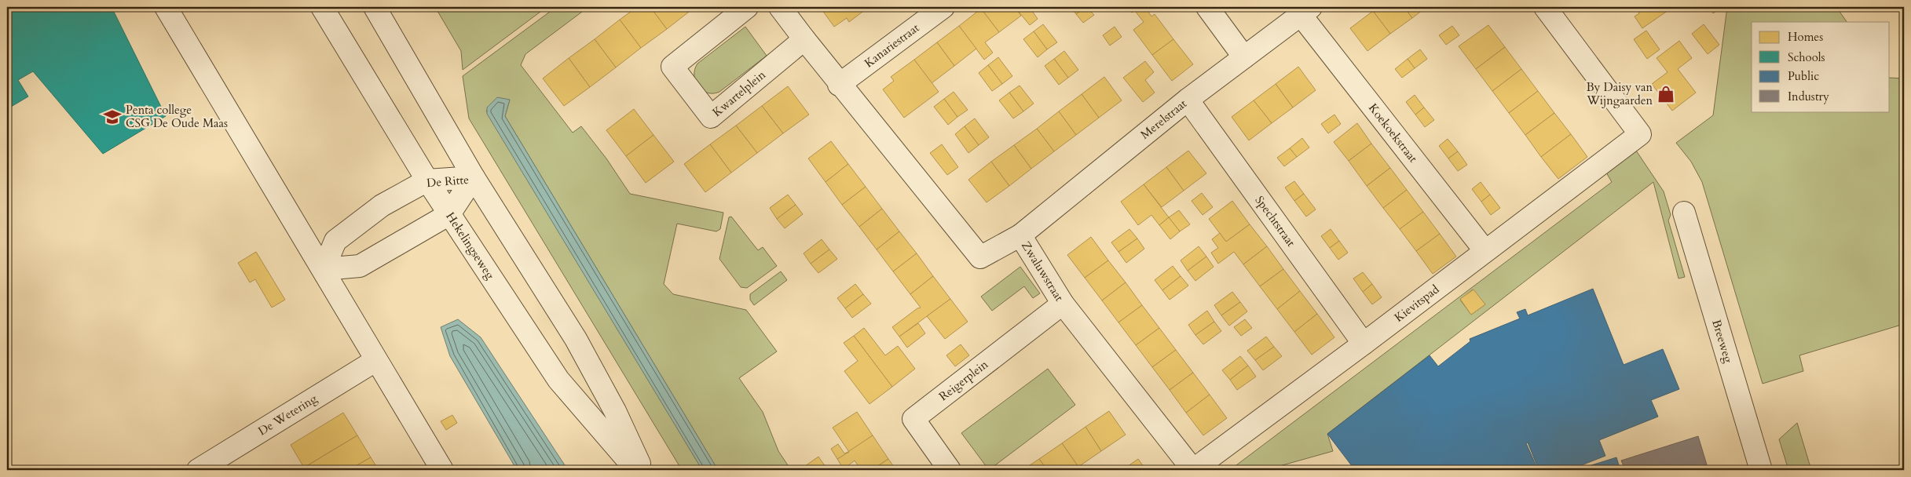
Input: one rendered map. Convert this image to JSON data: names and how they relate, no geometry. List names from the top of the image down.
{
  "streets": {
    "street": [
      "Kanariestraat",
      "Kwartelplein",
      "Merelstraat",
      "Koekoekstraat",
      "De Ritte",
      "Spechtstraat",
      "Hekelingseweg",
      "Zwaluwstraat",
      "Kievitspad",
      "Breeweg",
      "Reigerplein",
      "De Wetering"
    ]
  },
  "crossings": [
    ["Kanariestraat", "Zwaluwstraat"],
    ["Kwartelplein", "Zwaluwstraat"],
    ["Merelstraat", "Koekoekstraat"],
    ["Merelstraat", "Spechtstraat"],
    ["Merelstraat", "Zwaluwstraat"],
    ["Koekoekstraat", "Kievitspad"],
    ["De Ritte", "Hekelingseweg"],
    ["Spechtstraat", "Kievitspad"],
    ["Zwaluwstraat", "Kievitspad"],
    ["Zwaluwstraat", "Reigerplein"]
  ],
  "places": {
    "shop": ["By Daisy van Wijngaarden"],
    "school or university": ["Penta college CSG De Oude Maas"]
  },
  "legend": [
    "Homes",
    "Schools",
    "Public",
    "Industry"
  ]
}
